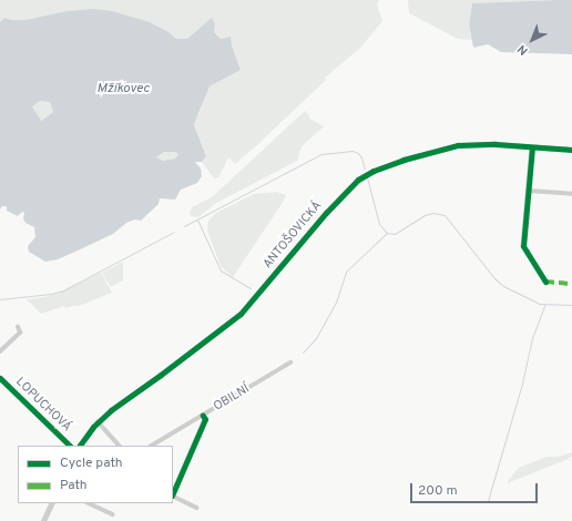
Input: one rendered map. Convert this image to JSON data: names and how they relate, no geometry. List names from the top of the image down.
{
  "streets": {
    "street": ["ANTOŠOVICKÁ", "OBILNÍ", "LOPUCHOVÁ"]
  },
  "water": ["Mžíkovec"],
  "legend": ["Cycle path", "Path"],
  "scale_bar": "200 m",
  "north": "bottom left"
}
